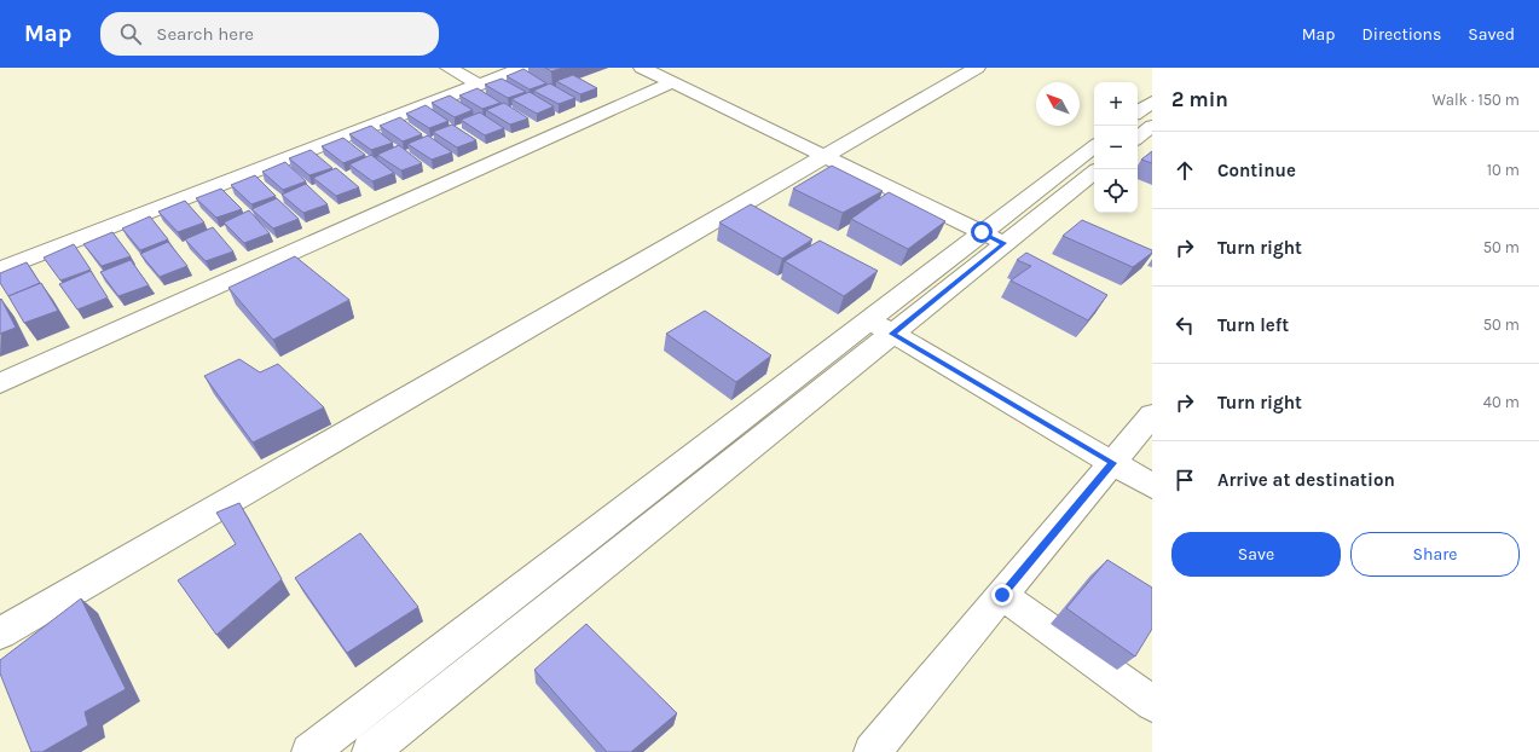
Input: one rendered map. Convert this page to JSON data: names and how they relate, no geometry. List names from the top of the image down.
{
  "north": "top left",
  "page": {
    "header": "Map",
    "search": "Search here",
    "nav": ["Map", "Directions", "Saved"],
    "heading": ["2 min", "Walk · 150 m"],
    "map_buttons": ["+", "−"],
    "list": [
      ["Continue", "10 m"],
      ["Turn right", "50 m"],
      ["Turn left", "50 m"],
      ["Turn right", "40 m"],
      "Arrive at destination"
    ],
    "buttons": ["Save", "Share"]
  }
}
